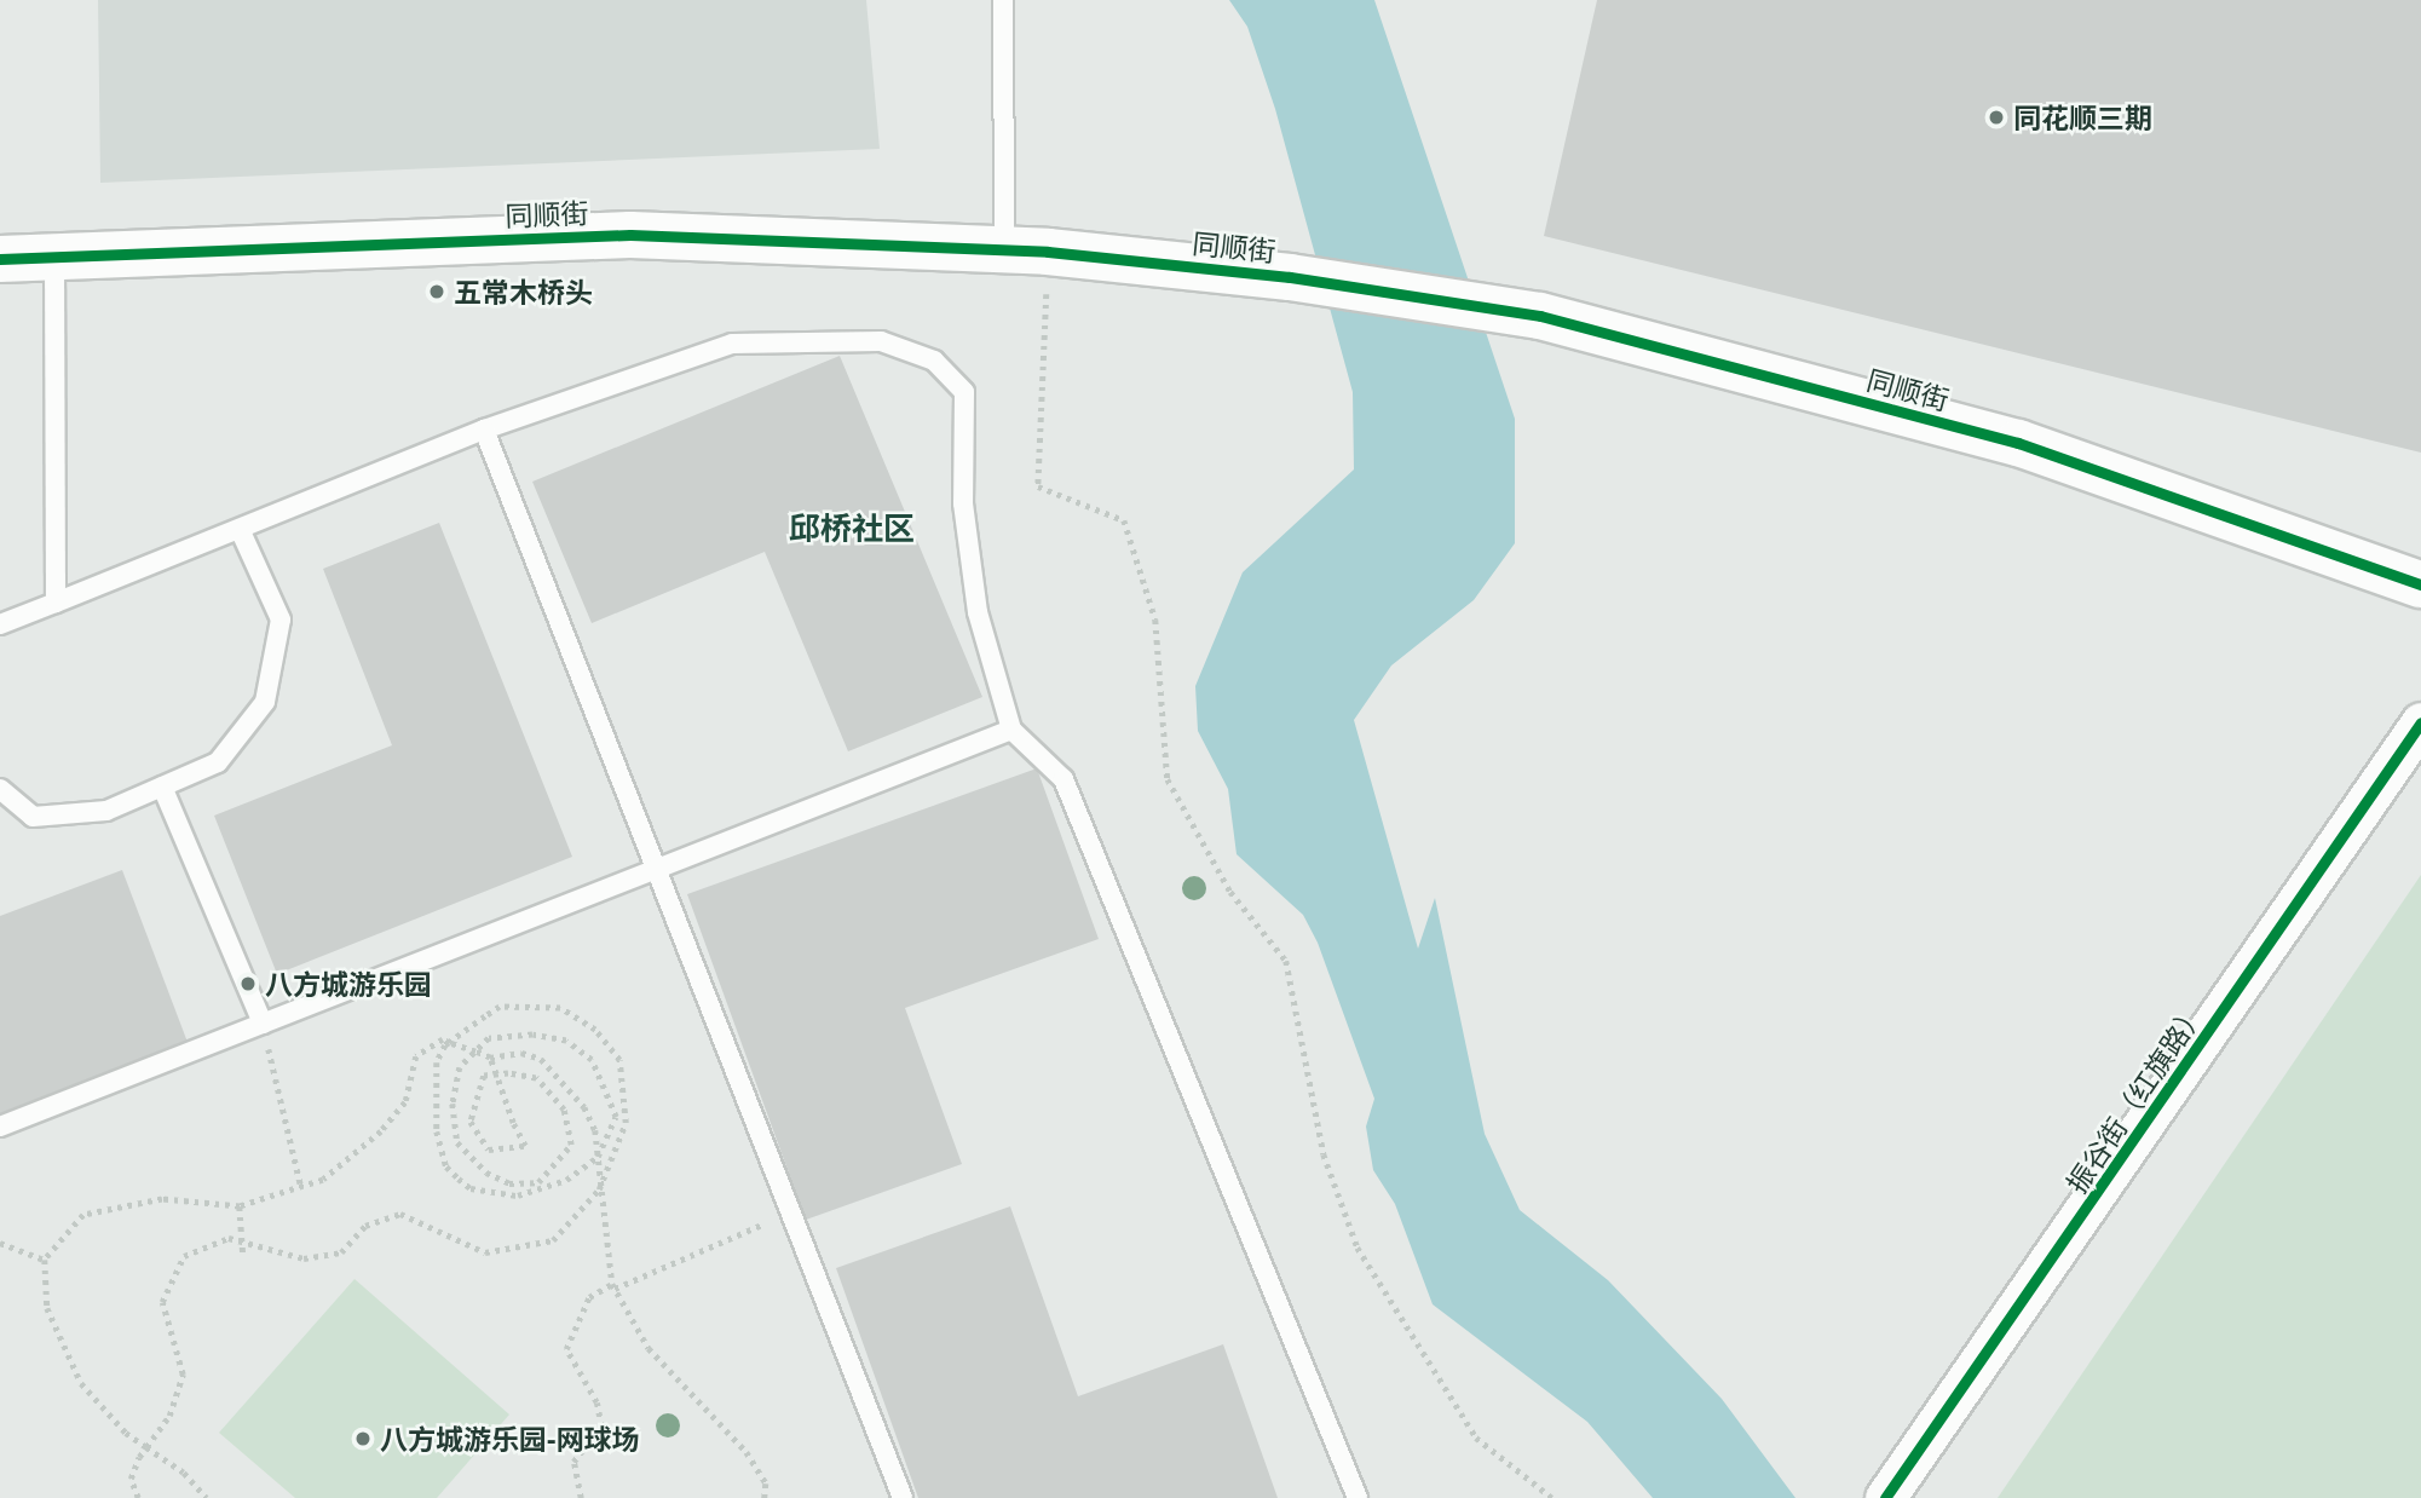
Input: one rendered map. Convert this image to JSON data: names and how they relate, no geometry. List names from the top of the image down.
{
  "streets": {
    "street": ["同顺街", "振谷街（红旗路）"]
  },
  "districts": ["邱桥社区"],
  "places": [
    "同花顺三期",
    "五常木桥头",
    "八方城游乐园",
    "八方城游乐园-网球场"
  ]
}
